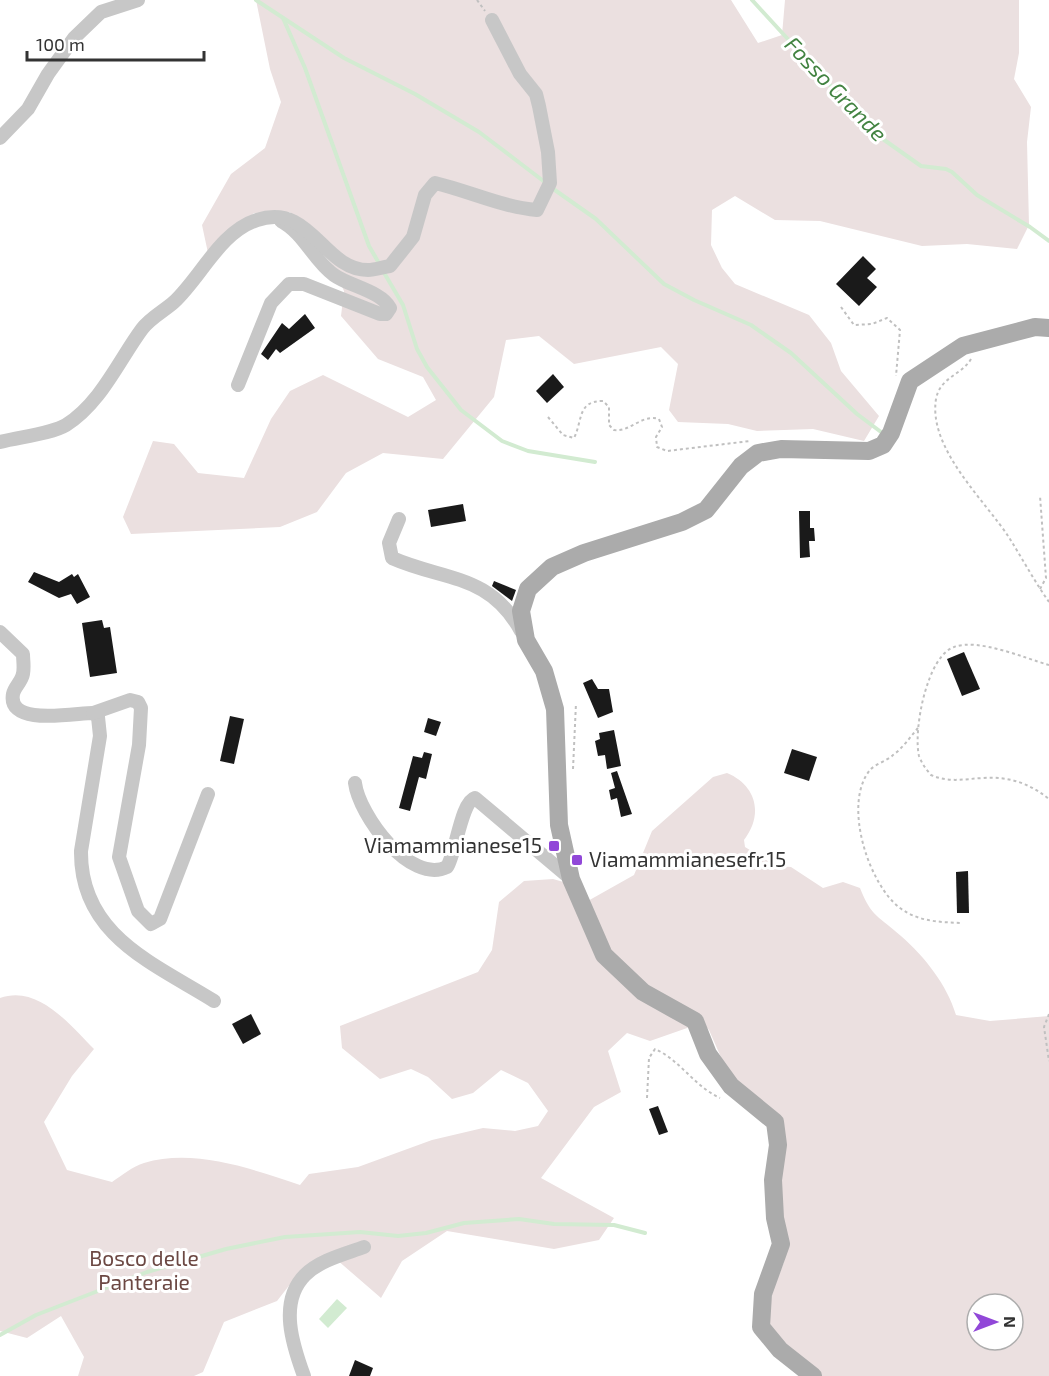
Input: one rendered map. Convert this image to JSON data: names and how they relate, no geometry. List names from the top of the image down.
{
  "water": ["Fosso Grande"],
  "parks": ["Bosco delle Panteraie"],
  "places": {
    "transit": ["Viamammianese15", "Viamammianesefr.15"]
  },
  "scale_bar": "100 m",
  "north": "right"
}
